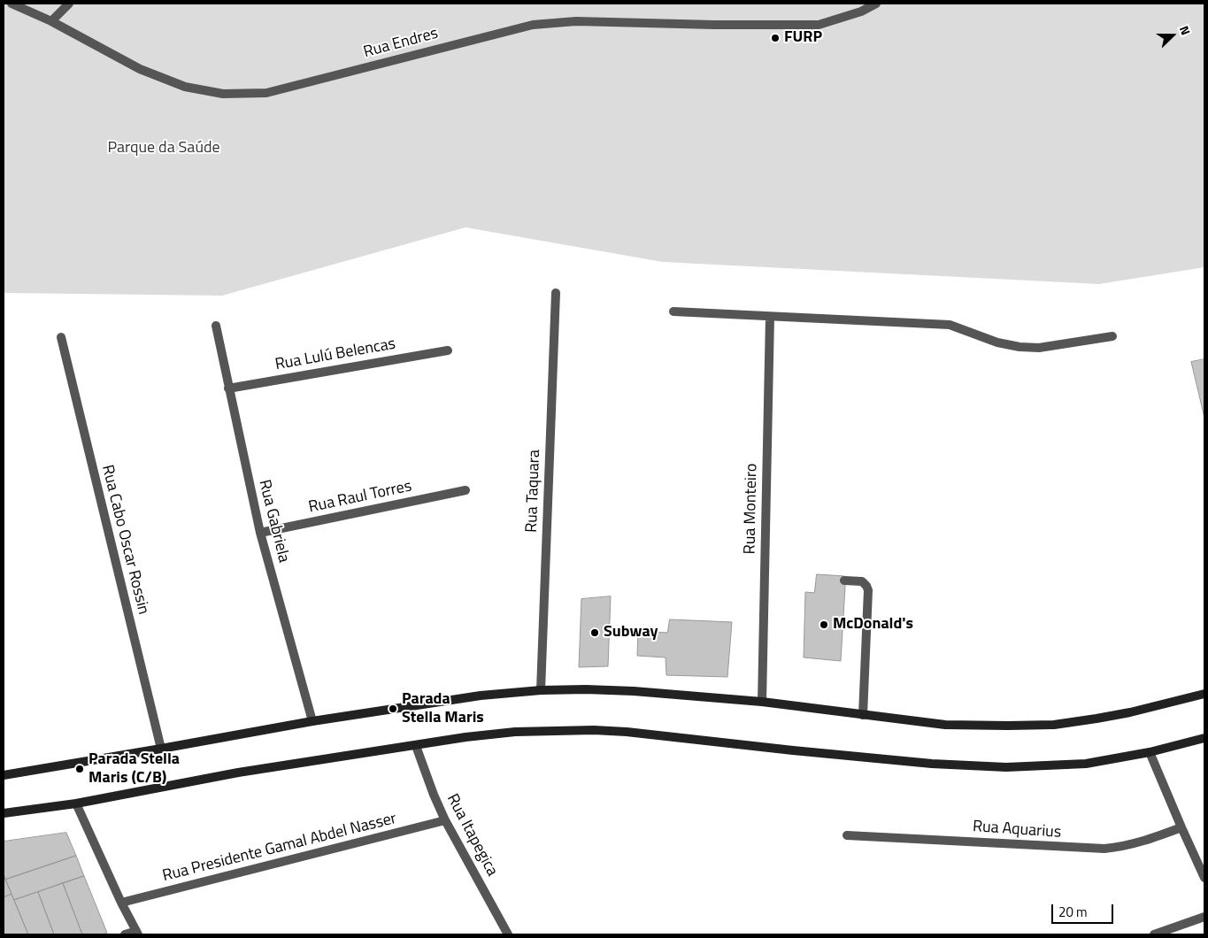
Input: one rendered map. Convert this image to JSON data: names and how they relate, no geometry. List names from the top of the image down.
{
  "streets": {
    "street": [
      "Rua Endres",
      "Rua Lulú Belencas",
      "Rua Taquara",
      "Rua Raul Torres",
      "Rua Monteiro",
      "Rua Gabriela",
      "Rua Cabo Oscar Rossin",
      "Rua Aquarius",
      "Rua Itapegica",
      "Rua Presidente Gamal Abdel Nasser"
    ]
  },
  "crossings": [
    ["Rua Lulú Belencas", "Rua Gabriela"],
    ["Rua Raul Torres", "Rua Gabriela"],
    ["Rua Itapegica", "Rua Presidente Gamal Abdel Nasser"]
  ],
  "parks": ["Parque da Saúde"],
  "places": [
    "FURP",
    "McDonald's",
    "Subway",
    "Parada Stella Maris",
    "Parada Stella Maris (C/B)"
  ],
  "scale_bar": "20 m",
  "north": "right"
}
